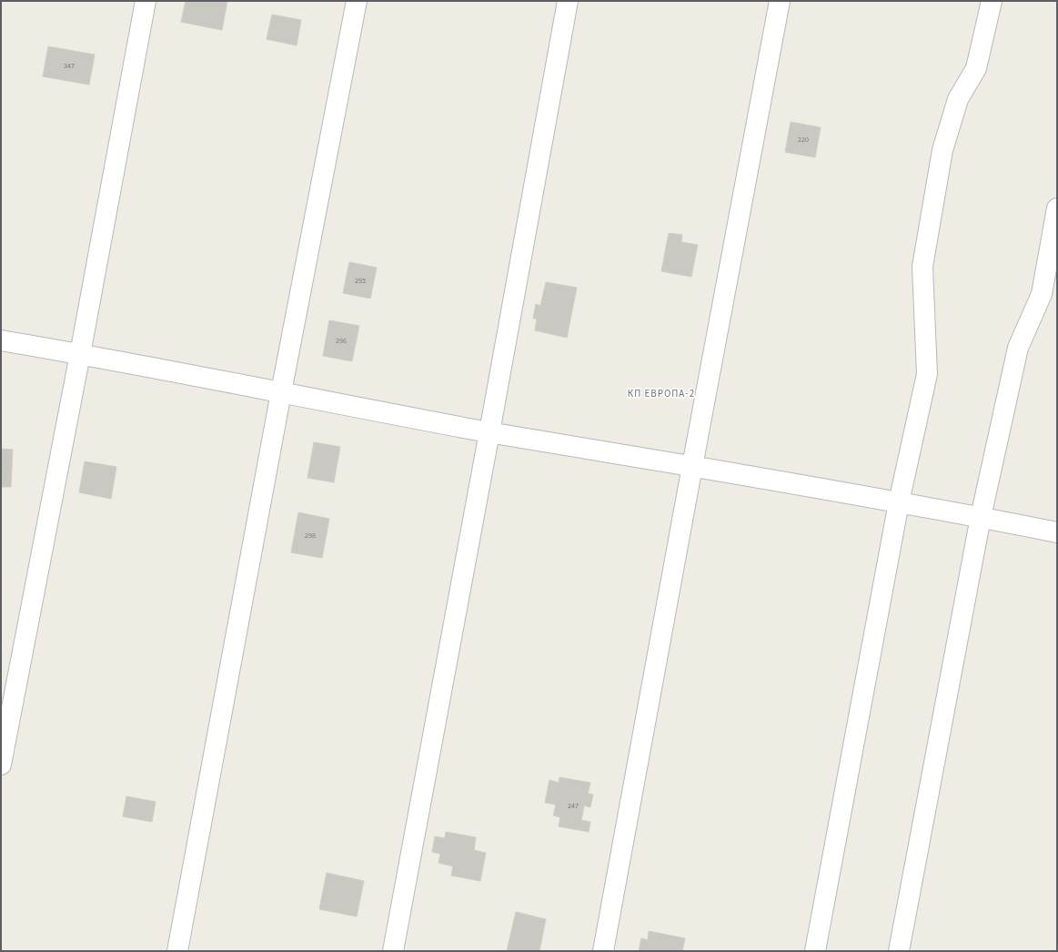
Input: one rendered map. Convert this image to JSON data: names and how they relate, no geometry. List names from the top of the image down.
{
  "districts": ["КП ЕВРОПА-2"],
  "house_numbers": [
    "347",
    "220",
    "295",
    "296",
    "298",
    "247"
  ]
}
